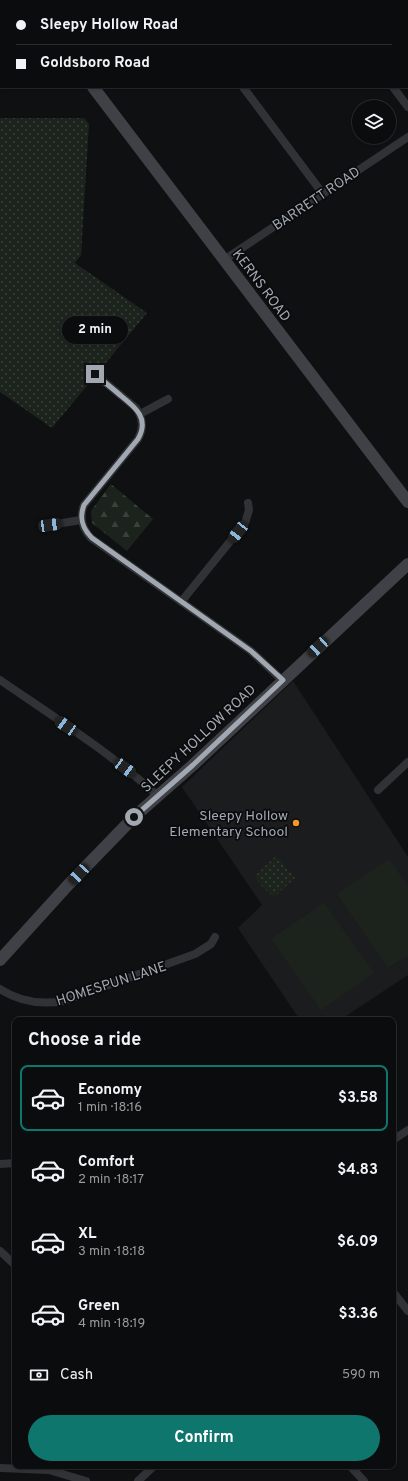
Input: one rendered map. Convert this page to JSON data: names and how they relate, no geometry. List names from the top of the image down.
{
  "streets": {
    "main road": ["KERNS ROAD", "SLEEPY HOLLOW ROAD"],
    "street": ["BARRETT ROAD", "HOMESPUN LANE"]
  },
  "crossings": [
    ["BARRETT ROAD", "KERNS ROAD"]
  ],
  "places": ["Sleepy Hollow Elementary School"],
  "page": {
    "banner": ["Sleepy Hollow Road", "Goldsboro Road"],
    "bubble": "2 min",
    "heading": "Choose a ride",
    "list": [
      {
        "name": "Economy",
        "note": "1 min · 18:16",
        "value": "$3.58"
      },
      {
        "name": "Comfort",
        "note": "2 min · 18:17",
        "value": "$4.83"
      },
      {
        "name": "XL",
        "note": "3 min · 18:18",
        "value": "$6.09"
      },
      {
        "name": "Green",
        "note": "4 min · 18:19",
        "value": "$3.36"
      }
    ],
    "pay": ["Cash", "590 m"],
    "buttons": "Confirm"
  }
}
